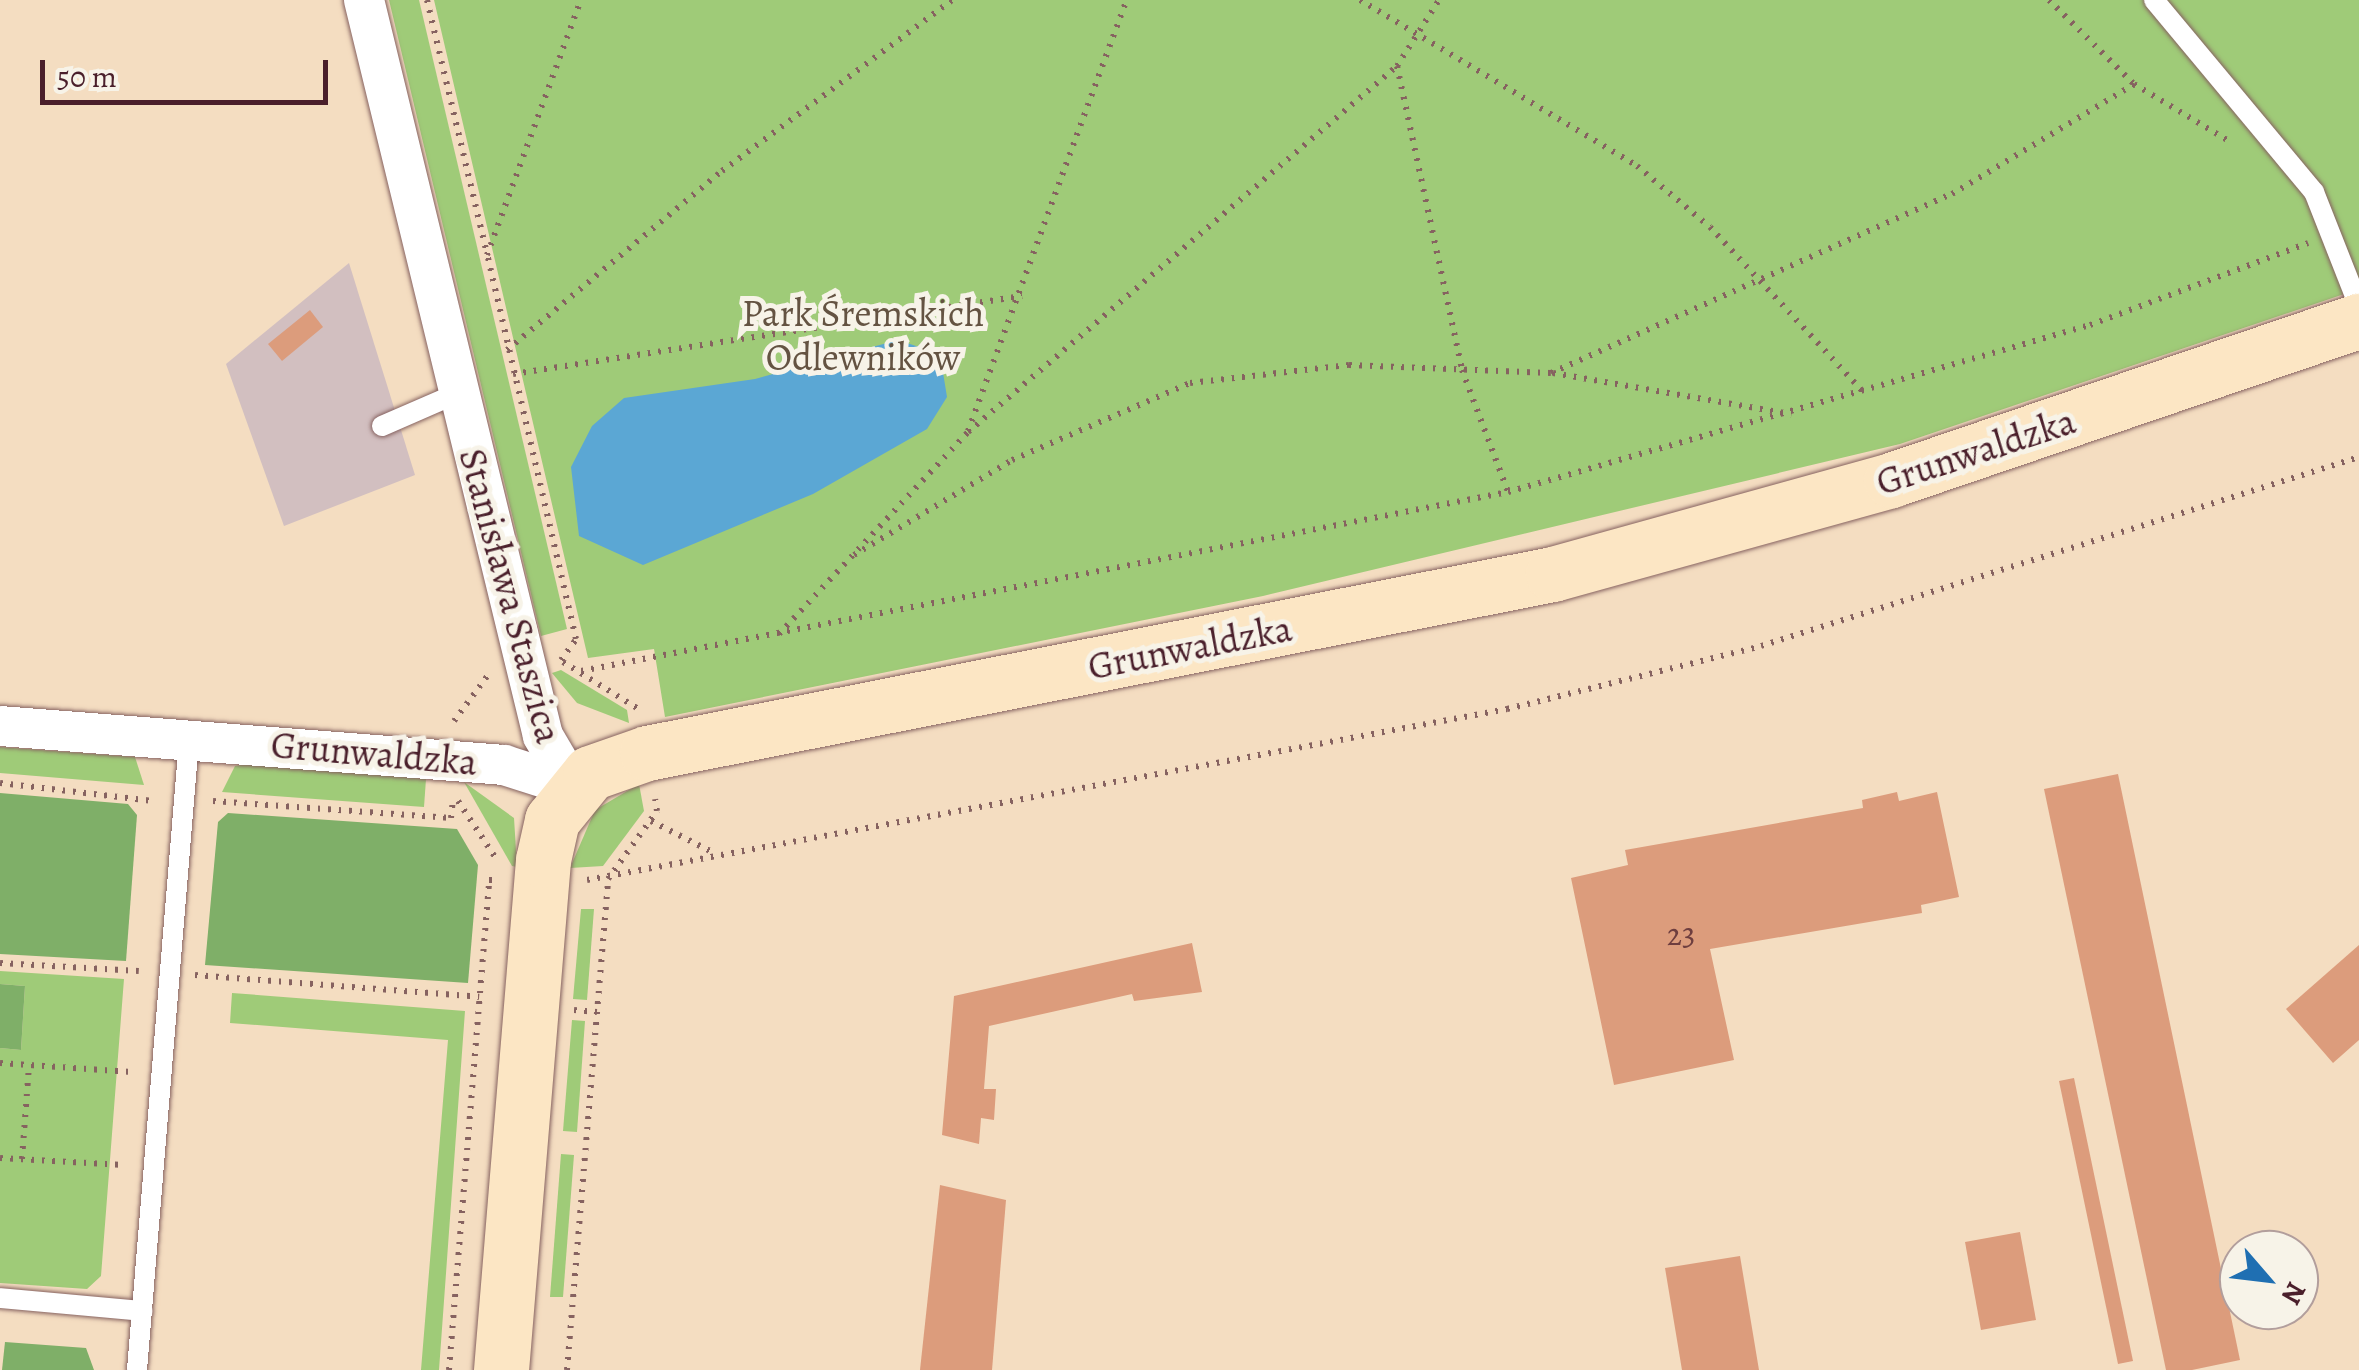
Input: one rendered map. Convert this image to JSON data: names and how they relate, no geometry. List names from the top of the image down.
{
  "streets": {
    "main road": ["Grunwaldzka", "Stanisława Staszica"]
  },
  "crossings": [
    ["Grunwaldzka", "Stanisława Staszica"]
  ],
  "parks": ["Park Śremskich Odlewników"],
  "house_numbers": ["23"],
  "scale_bar": "50 m",
  "north": "bottom right"
}
